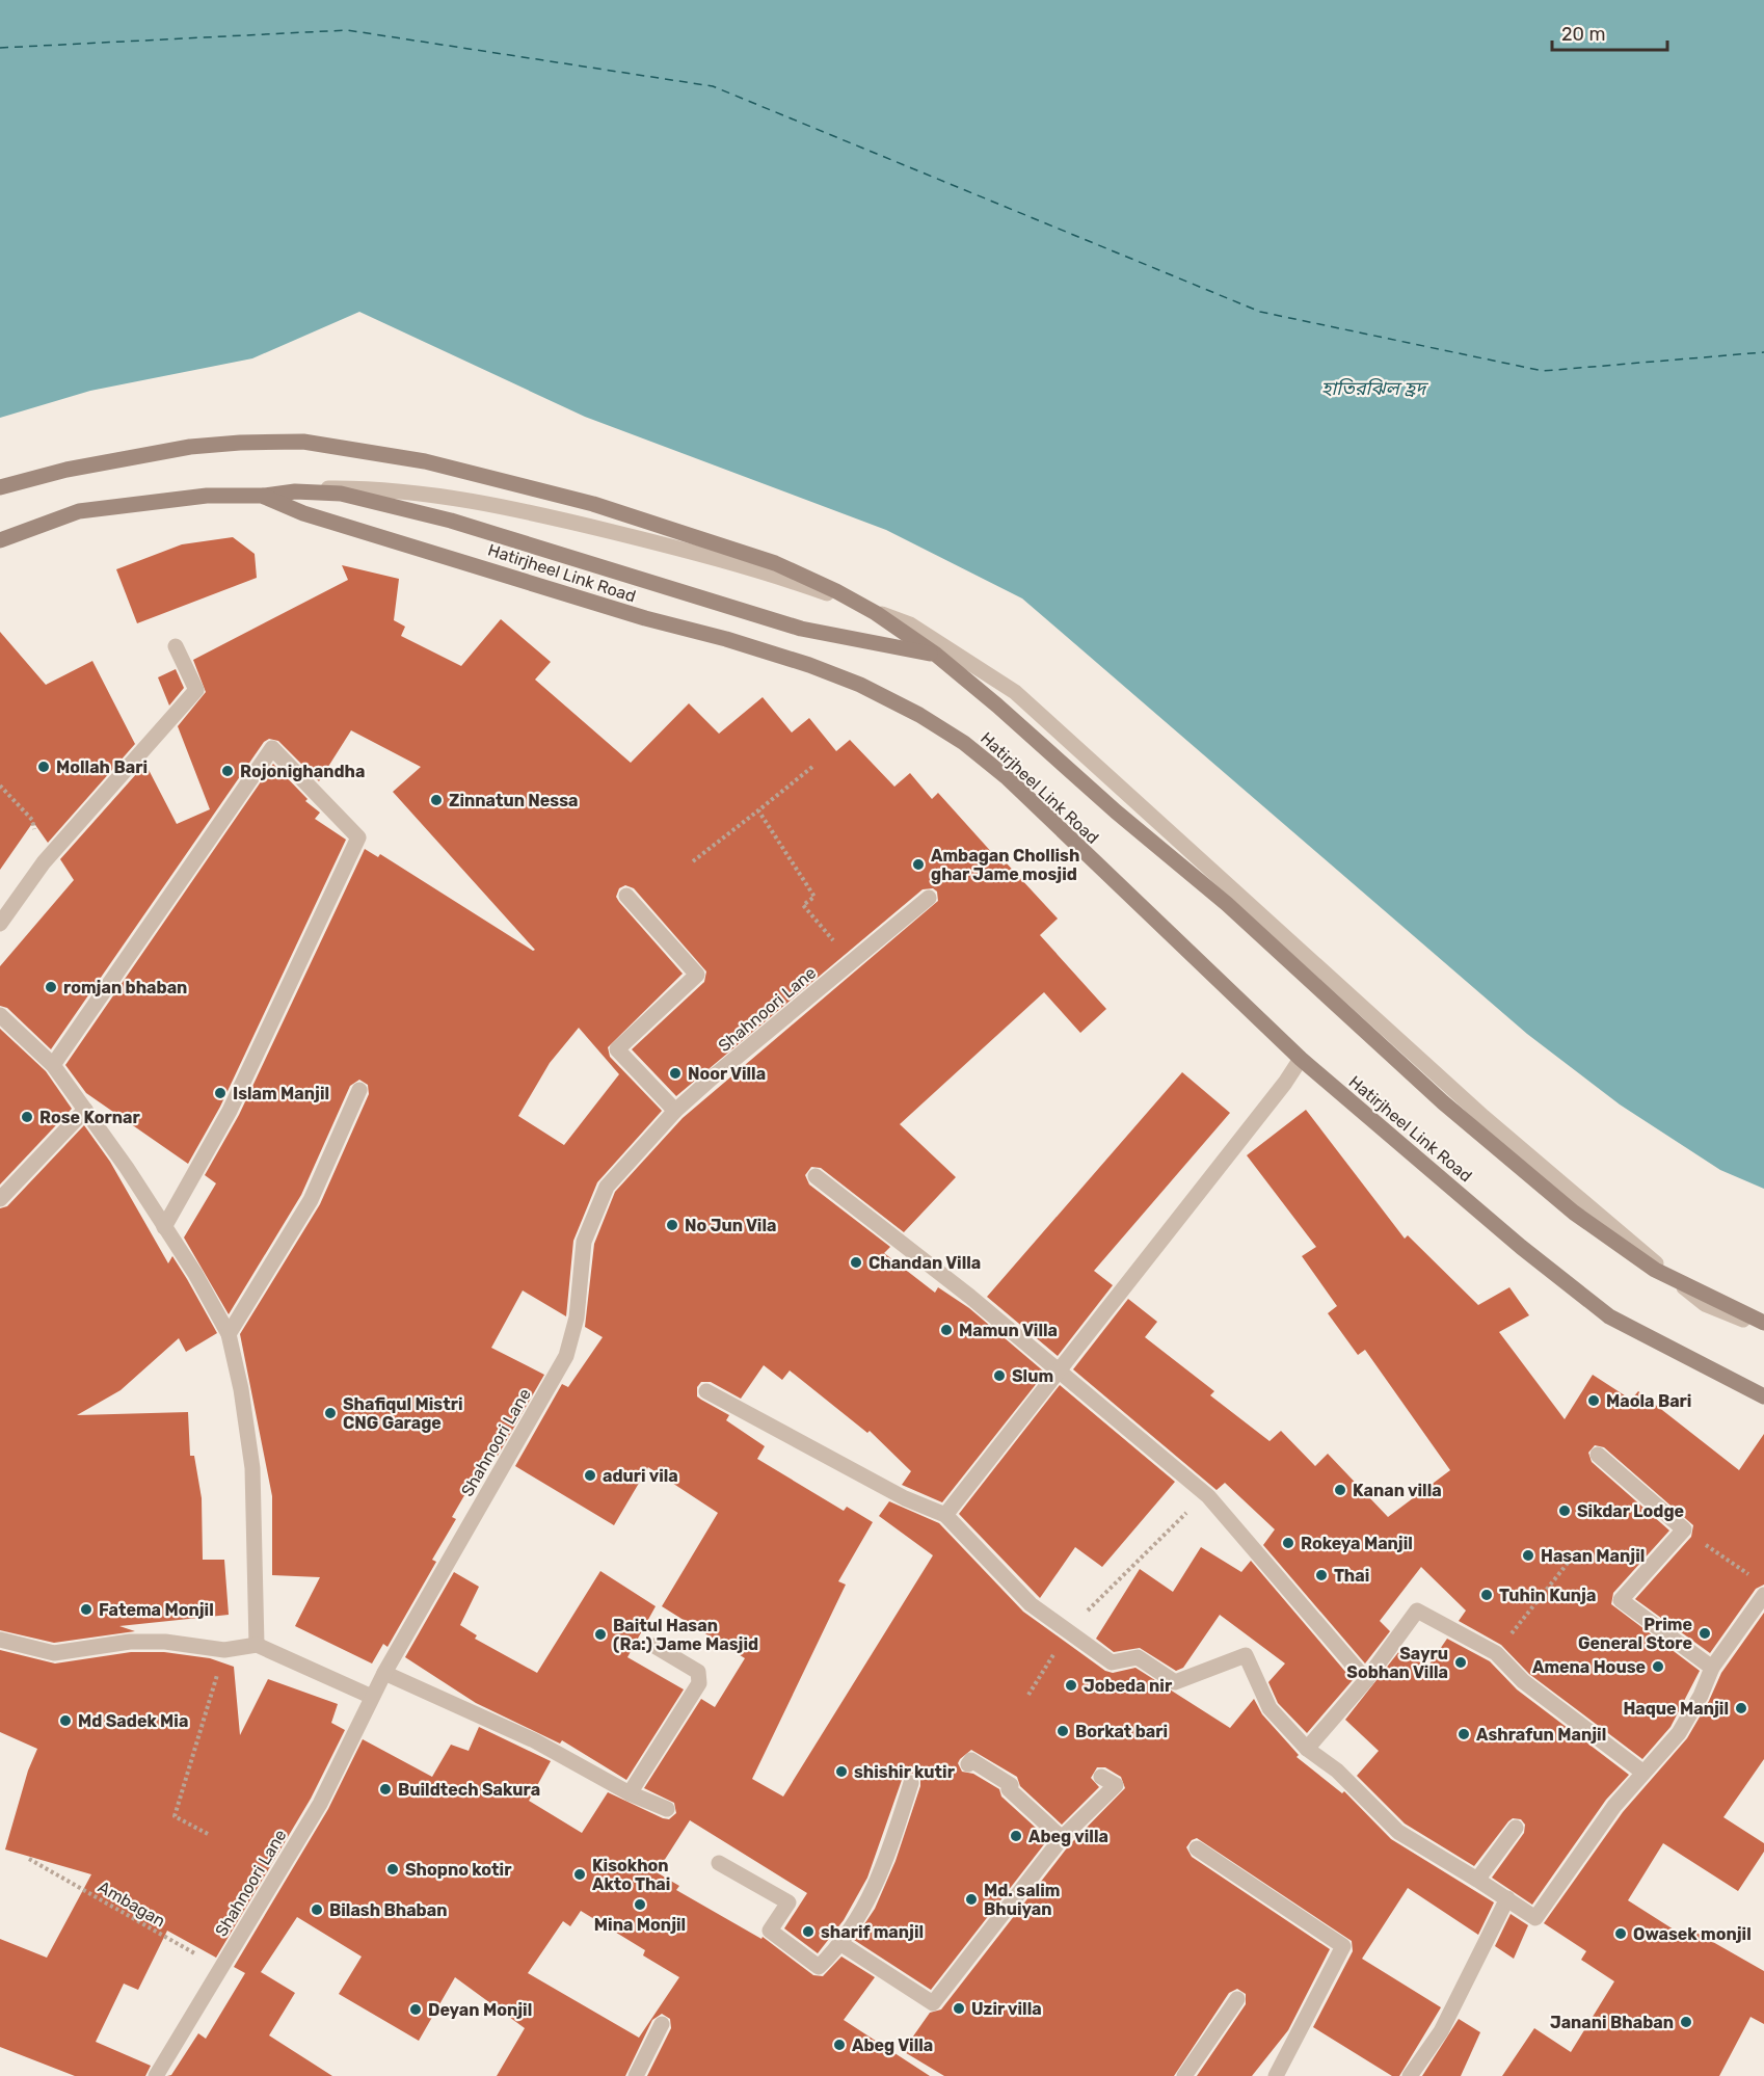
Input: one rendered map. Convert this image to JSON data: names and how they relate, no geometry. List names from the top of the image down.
{
  "streets": {
    "main road": ["Hatirjheel Link Road"],
    "street": ["Shahnoori Lane"],
    "path": ["Ambagan"]
  },
  "crossings": [
    ["Shahnoori Lane", "Ambagan"]
  ],
  "water": ["হাতিরঝিল হ্রদ"],
  "places": [
    "Mollah Bari",
    "Rojonighandha",
    "Zinnatun Nessa",
    "Ambagan Chollish ghar Jame mosjid",
    "romjan bhaban",
    "Noor Villa",
    "Islam Manjil",
    "Rose Kornar",
    "No Jun Vila",
    "Chandan Villa",
    "Mamun Villa",
    "Slum",
    "Maola Bari",
    "Shafiqul Mistri CNG Garage",
    "aduri vila",
    "Kanan villa",
    "Sikdar Lodge",
    "Rokeya Manjil",
    "Hasan Manjil",
    "Thai",
    "Tuhin Kunja",
    "Fatema Monjil",
    "Prime General Store",
    "Baitul Hasan (Ra:) Jame Masjid",
    "Sayru Sobhan Villa",
    "Amena House",
    "Jobeda nir",
    "Haque Manjil",
    "Md Sadek Mia",
    "Borkat bari",
    "Ashrafun Manjil",
    "shishir kutir",
    "Buildtech Sakura",
    "Abeg villa",
    "Shopno kotir",
    "Kisokhon Akto Thai",
    "Md. salim Bhuiyan",
    "Mina Monjil",
    "Bilash Bhaban",
    "sharif manjil",
    "Owasek monjil",
    "Uzir villa",
    "Deyan Monjil",
    "Janani Bhaban",
    "Abeg Villa"
  ],
  "scale_bar": "20 m"
}
